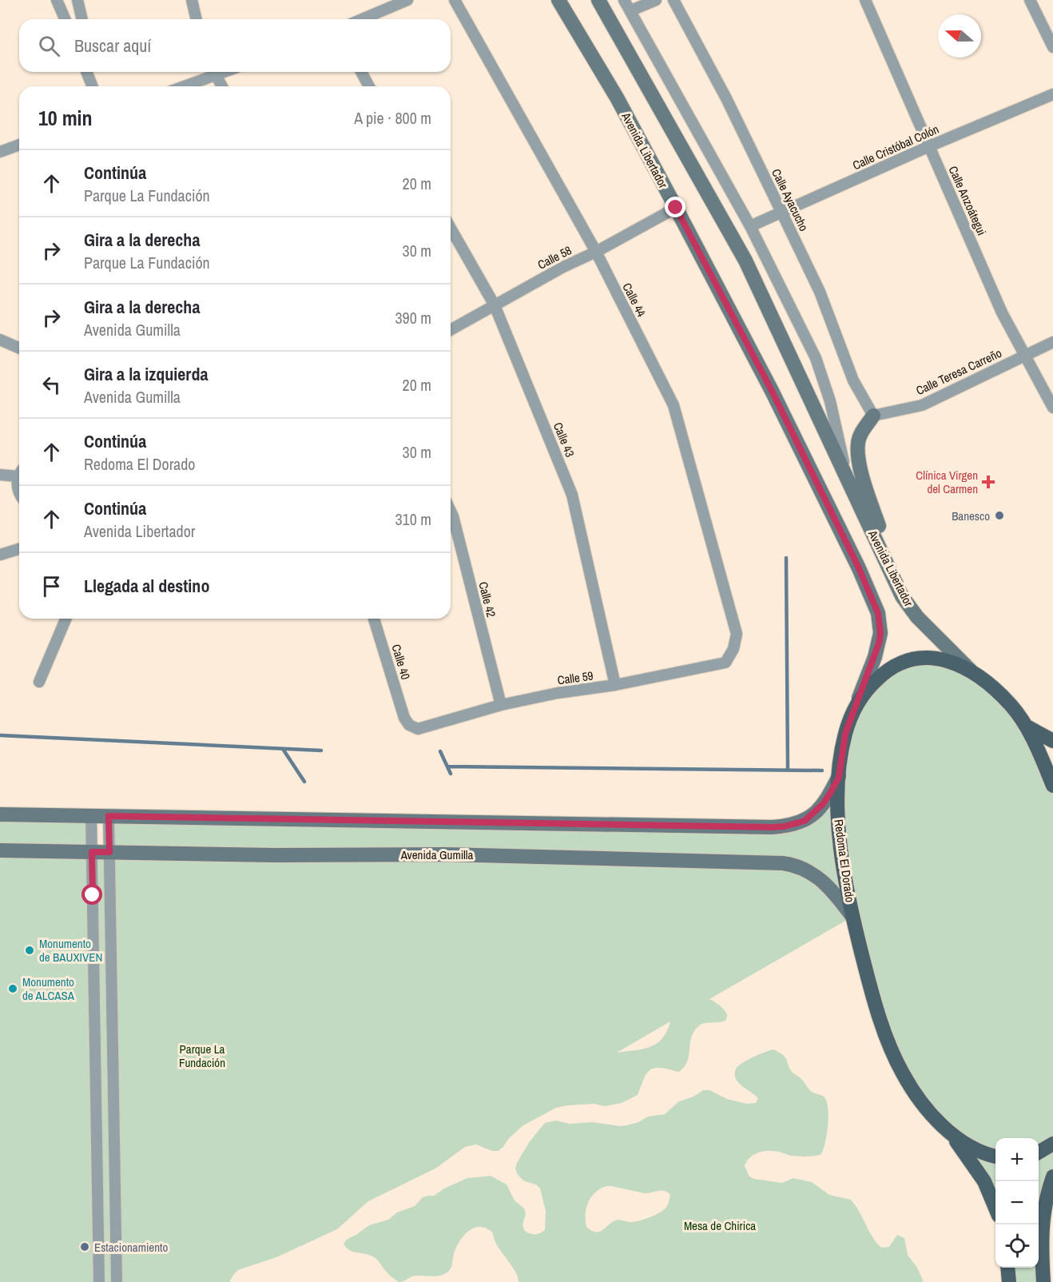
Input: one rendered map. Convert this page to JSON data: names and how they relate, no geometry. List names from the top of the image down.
{
  "streets": {
    "main road": ["Redoma El Dorado"],
    "street": [
      "Calle Cristóbal Colón",
      "Avenida Libertador",
      "Calle Ayacucho",
      "Calle Anzoátegui",
      "Calle 58",
      "Calle 44",
      "Calle Teresa Carreño",
      "Calle 43",
      "Calle 42",
      "Calle 40",
      "Calle 59",
      "Avenida Gumilla"
    ]
  },
  "crossings": [
    ["Calle Cristóbal Colón", "Avenida Libertador"],
    ["Calle Cristóbal Colón", "Calle Ayacucho"],
    ["Calle Cristóbal Colón", "Calle Anzoátegui"],
    ["Avenida Libertador", "Calle 58"],
    ["Avenida Libertador", "Redoma El Dorado"],
    ["Calle Ayacucho", "Calle Teresa Carreño"],
    ["Calle Anzoátegui", "Calle Teresa Carreño"],
    ["Calle 58", "Calle 44"],
    ["Calle 58", "Calle 43"],
    ["Calle 44", "Calle 59"],
    ["Calle 43", "Calle 59"],
    ["Calle 42", "Calle 59"],
    ["Calle 40", "Calle 59"],
    ["Avenida Gumilla", "Redoma El Dorado"]
  ],
  "parks": ["Parque La Fundación", "Mesa de Chirica"],
  "places": {
    "health": ["Clínica Virgen del Carmen"],
    "other": [
      "Banesco",
      "Monumento de BAUXIVEN",
      "Monumento de ALCASA",
      "Estacionamiento"
    ]
  },
  "north": "left",
  "page": {
    "search": "Buscar aquí",
    "heading": ["10 min", "A pie · 800 m"],
    "list": [
      ["Continúa", "Parque La Fundación", "20 m"],
      ["Gira a la derecha", "Parque La Fundación", "30 m"],
      ["Gira a la derecha", "Avenida Gumilla", "390 m"],
      ["Gira a la izquierda", "Avenida Gumilla", "20 m"],
      ["Continúa", "Redoma El Dorado", "30 m"],
      ["Continúa", "Avenida Libertador", "310 m"],
      "Llegada al destino"
    ],
    "map_buttons": ["+", "−"]
  }
}
